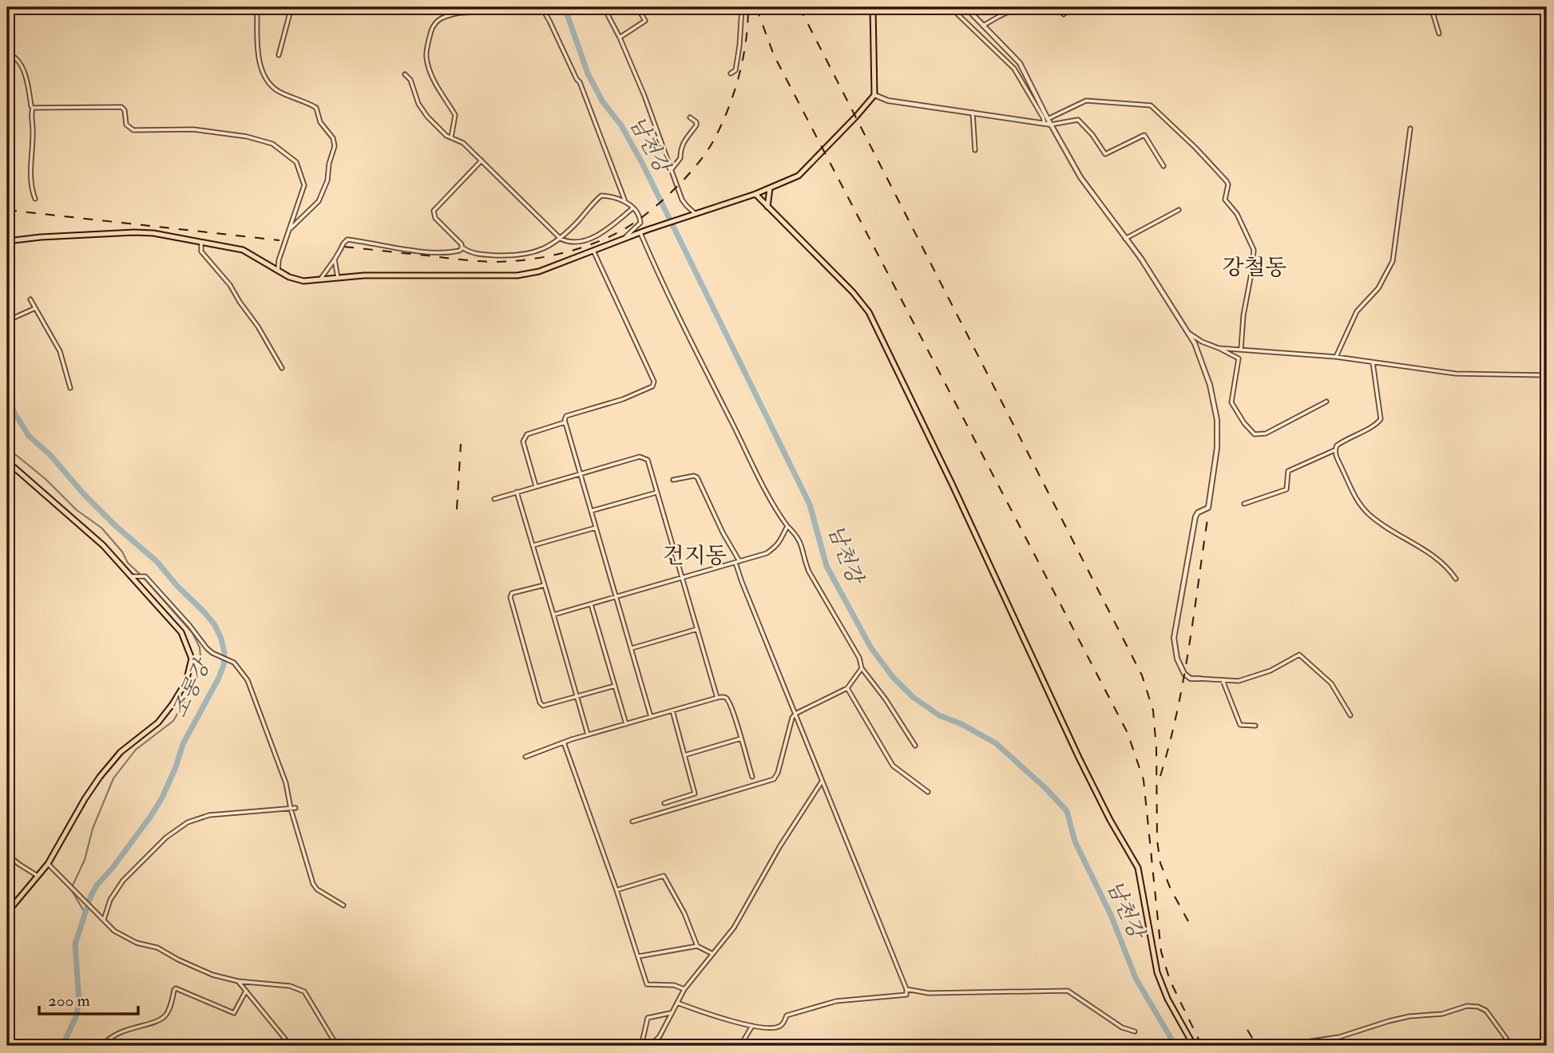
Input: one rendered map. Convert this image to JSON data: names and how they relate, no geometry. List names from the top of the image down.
{
  "districts": ["강철동", "건지동"],
  "water": ["남천강", "조롱강"],
  "scale_bar": "200 m"
}
